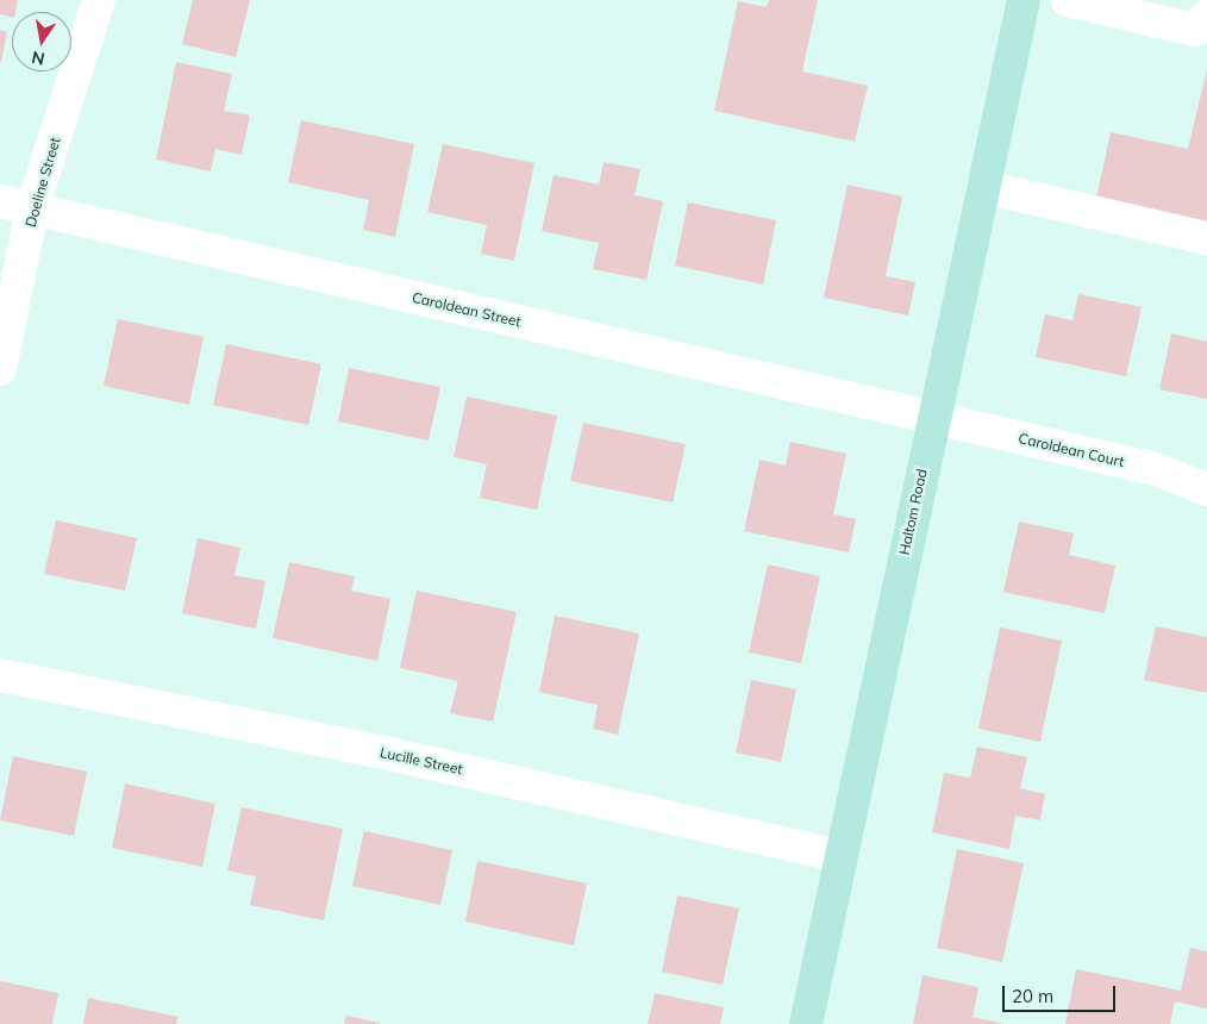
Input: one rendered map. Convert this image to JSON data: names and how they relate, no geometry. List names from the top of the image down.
{
  "streets": {
    "main road": ["Haltom Road"],
    "street": [
      "Doeline Street",
      "Caroldean Street",
      "Caroldean Court",
      "Lucille Street"
    ]
  },
  "crossings": [
    ["Doeline Street", "Caroldean Street"],
    ["Caroldean Street", "Caroldean Court"],
    ["Caroldean Street", "Haltom Road"],
    ["Caroldean Court", "Haltom Road"],
    ["Haltom Road", "Lucille Street"]
  ],
  "scale_bar": "20 m",
  "north": "bottom"
}
